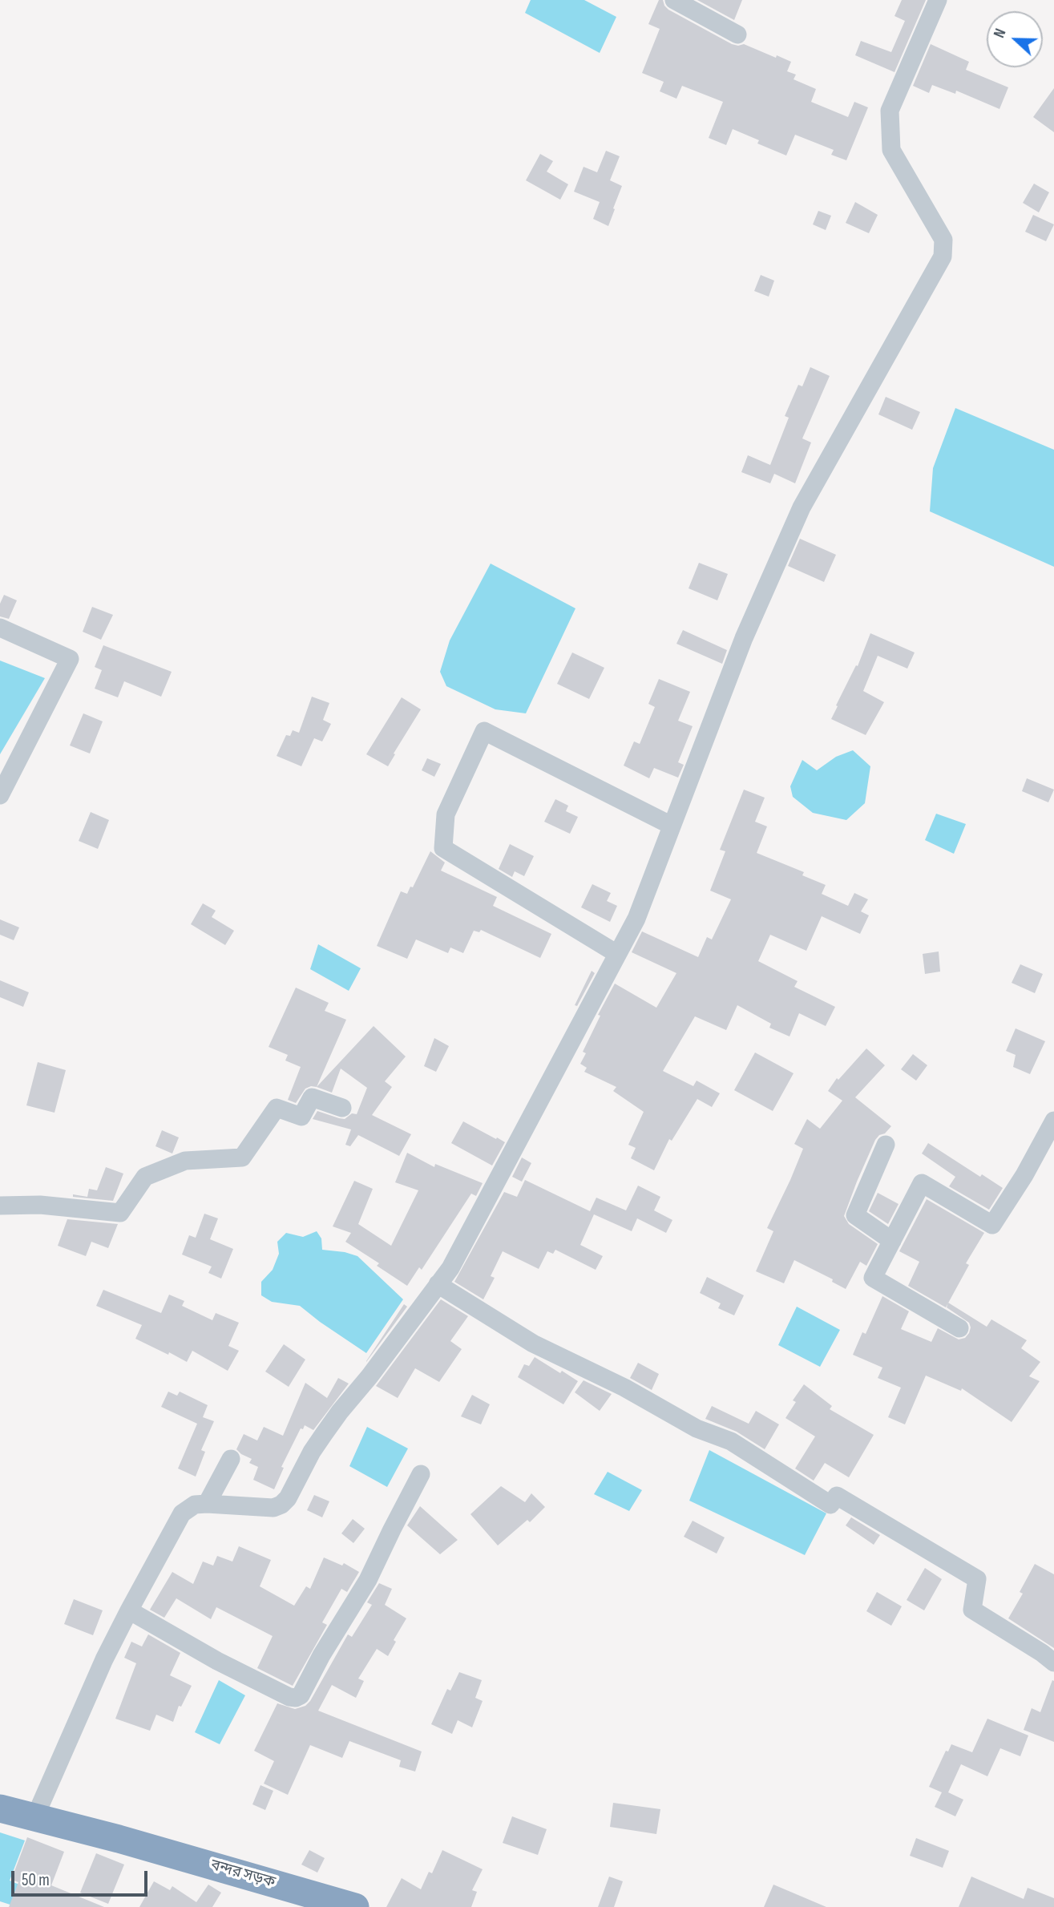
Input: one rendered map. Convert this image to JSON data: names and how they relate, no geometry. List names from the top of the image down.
{
  "streets": {
    "highway": ["বন্দর সড়ক"]
  },
  "scale_bar": "50 m",
  "north": "left"
}
